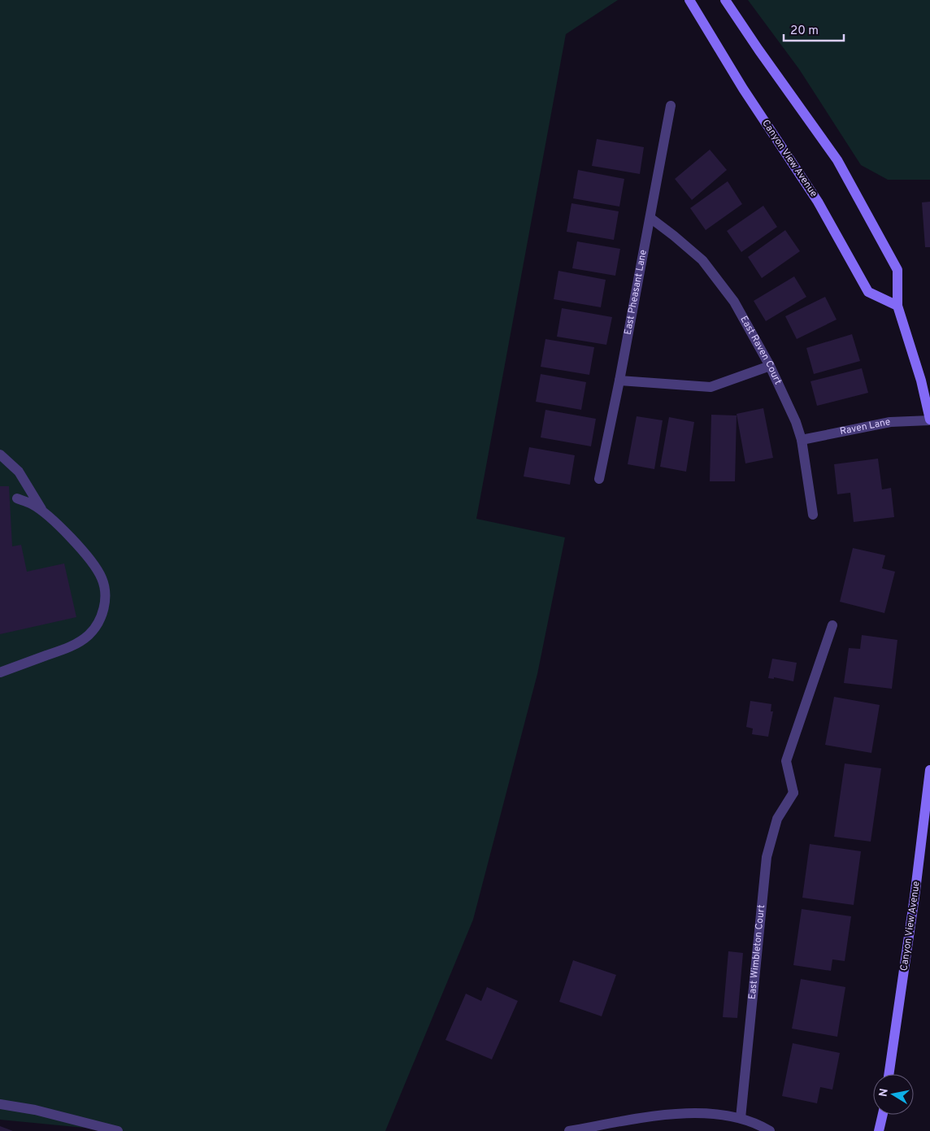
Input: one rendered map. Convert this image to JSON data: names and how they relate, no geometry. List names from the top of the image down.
{
  "streets": {
    "street": [
      "Canyon View Avenue",
      "East Pheasant Lane",
      "East Raven Court",
      "Raven Lane",
      "East Wimbleton Court"
    ]
  },
  "crossings": [
    ["East Pheasant Lane", "East Raven Court"],
    ["East Raven Court", "Raven Lane"]
  ],
  "scale_bar": "20 m",
  "north": "left"
}
